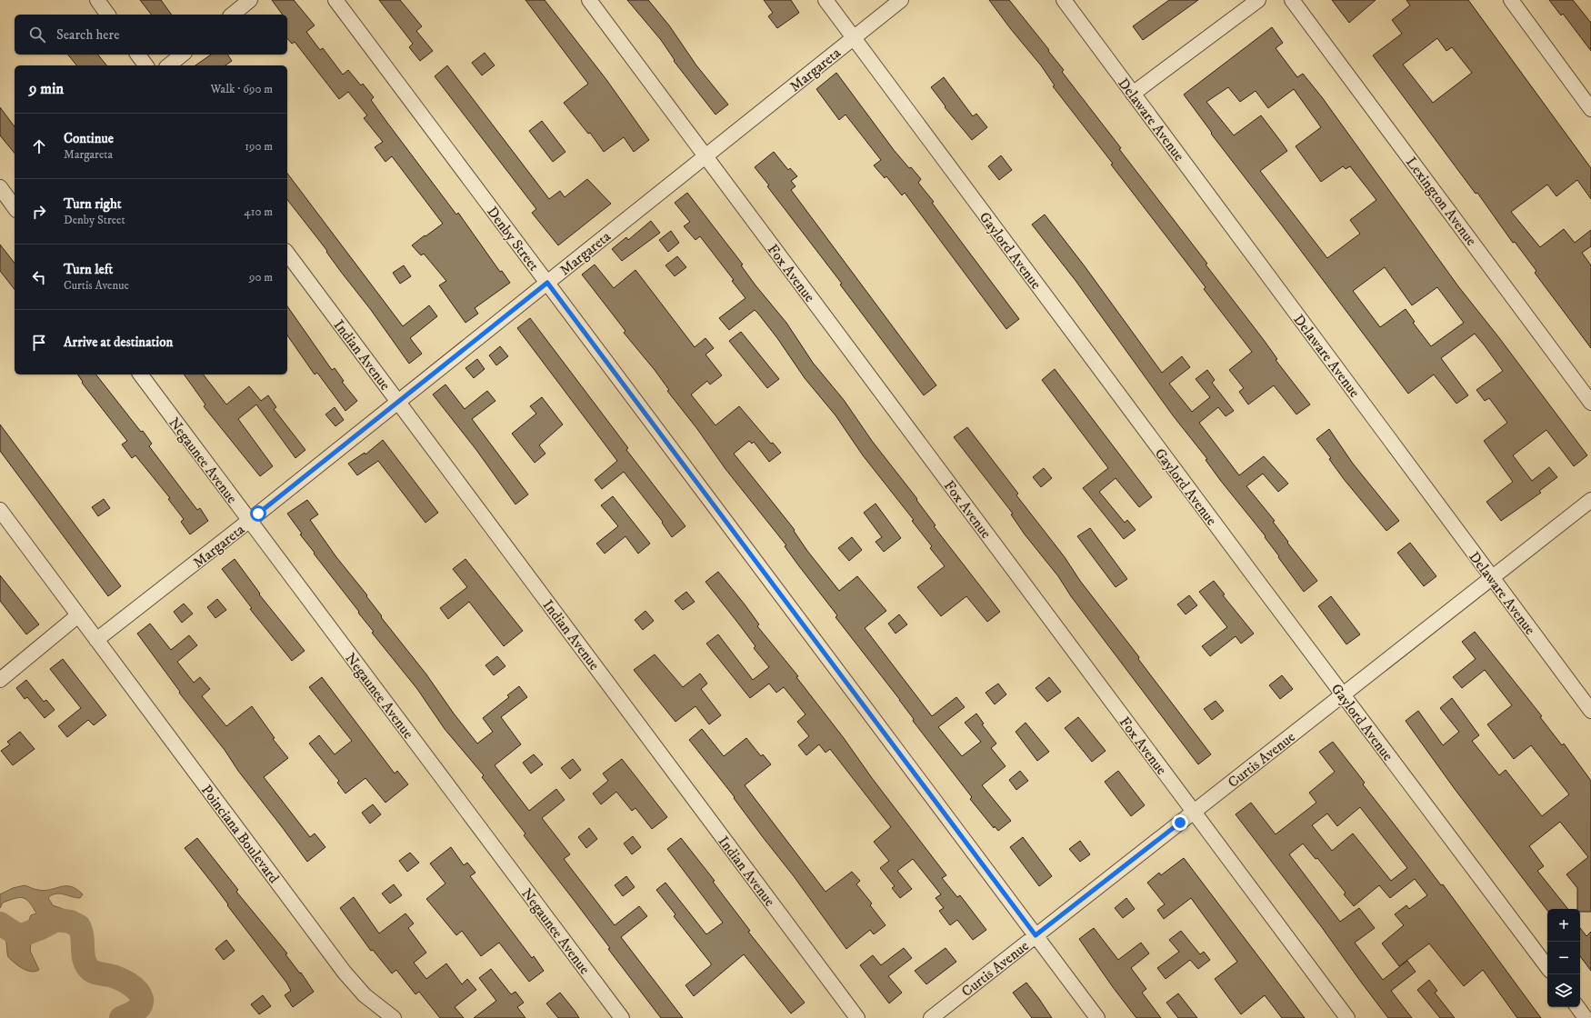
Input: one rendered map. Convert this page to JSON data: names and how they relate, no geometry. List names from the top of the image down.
{
  "streets": {
    "street": [
      "Margareta",
      "Delaware Avenue",
      "Lexington Avenue",
      "Denby Street",
      "Gaylord Avenue",
      "Fox Avenue",
      "Indian Avenue",
      "Negaunee Avenue",
      "Curtis Avenue",
      "Poinciana Boulevard"
    ]
  },
  "crossings": [
    ["Margareta", "Denby Street"],
    ["Margareta", "Gaylord Avenue"],
    ["Margareta", "Fox Avenue"],
    ["Margareta", "Indian Avenue"],
    ["Margareta", "Negaunee Avenue"],
    ["Margareta", "Poinciana Boulevard"],
    ["Delaware Avenue", "Curtis Avenue"],
    ["Denby Street", "Curtis Avenue"],
    ["Gaylord Avenue", "Curtis Avenue"],
    ["Fox Avenue", "Curtis Avenue"]
  ],
  "page": {
    "search": "Search here",
    "heading": ["9 min", "Walk · 690 m"],
    "list": [
      ["Continue", "Margareta", "190 m"],
      ["Turn right", "Denby Street", "410 m"],
      ["Turn left", "Curtis Avenue", "90 m"],
      "Arrive at destination"
    ],
    "map_buttons": ["+", "−"]
  }
}
